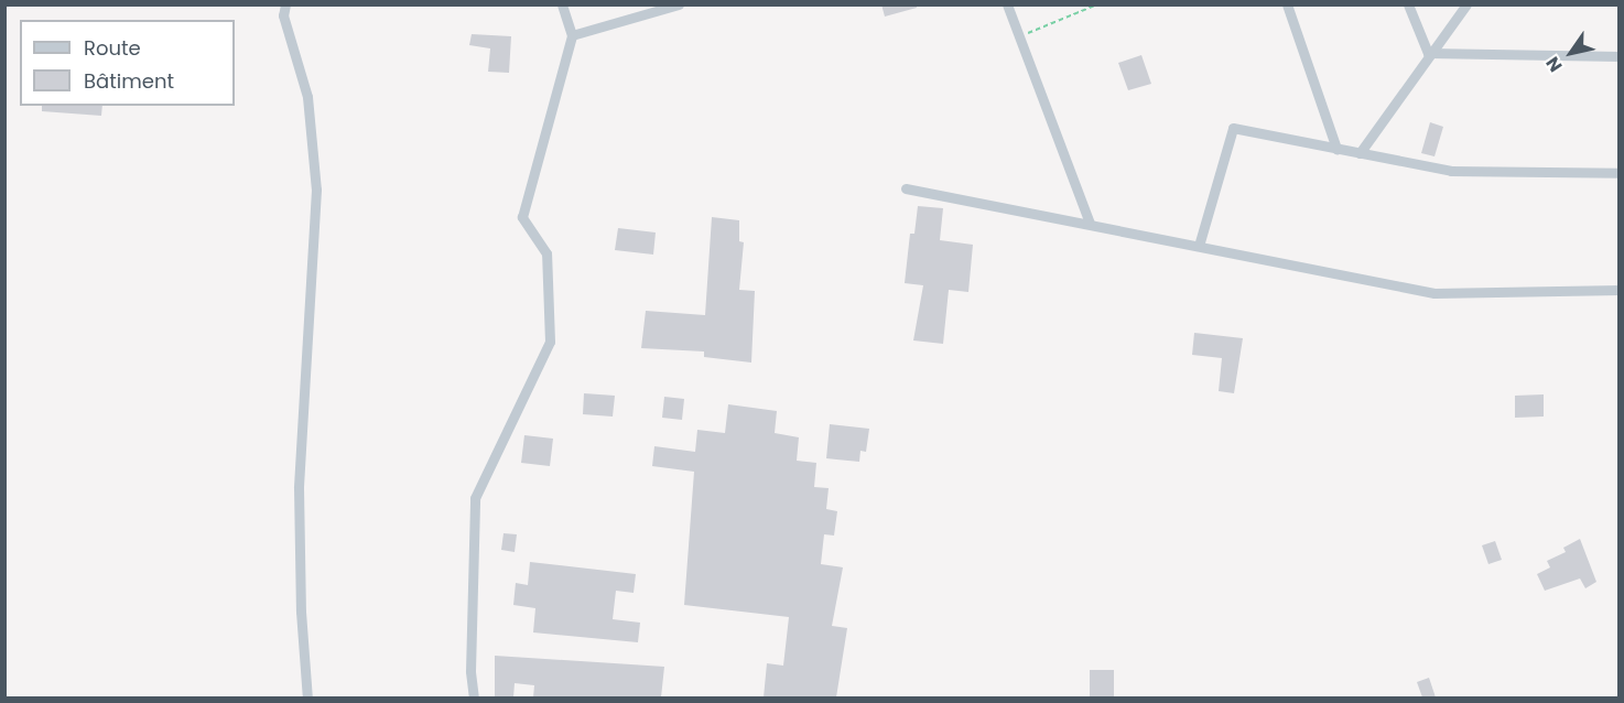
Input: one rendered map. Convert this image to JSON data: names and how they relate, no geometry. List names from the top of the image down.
{
  "legend": ["Route", "Bâtiment"],
  "north": "bottom left"
}
